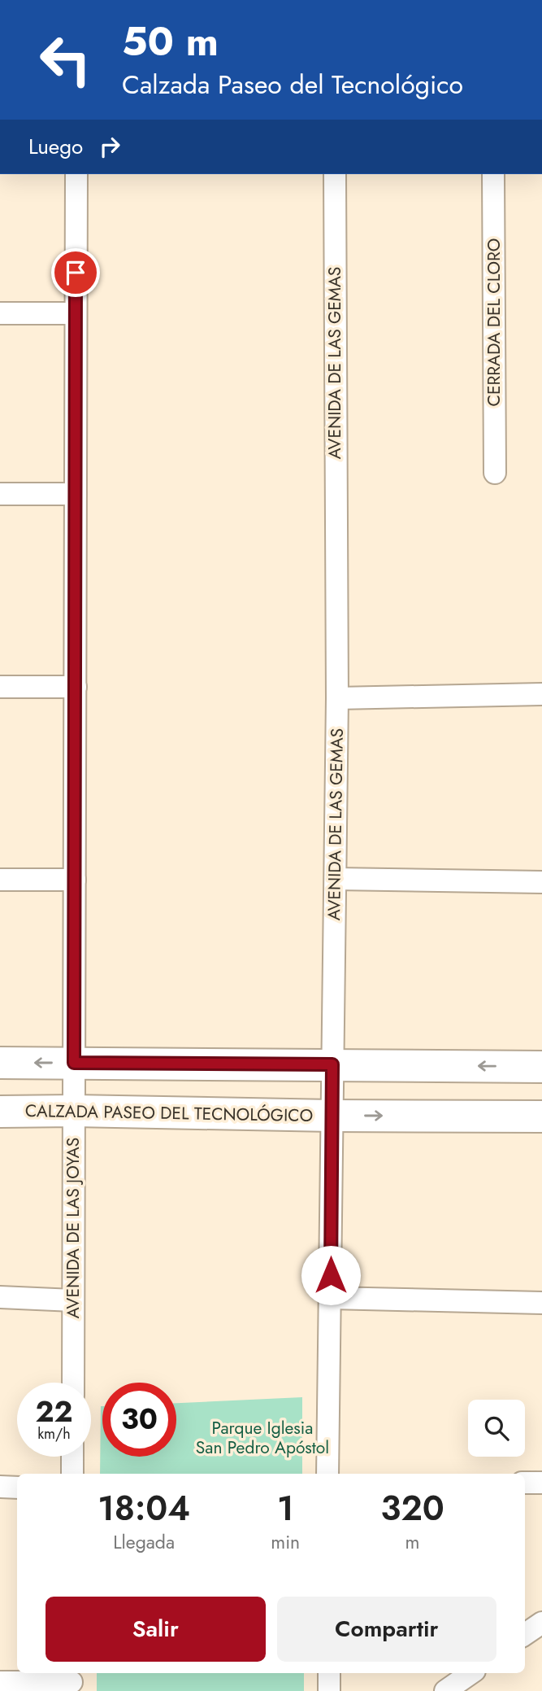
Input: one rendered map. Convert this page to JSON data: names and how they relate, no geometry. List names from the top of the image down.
{
  "streets": {
    "main road": ["CALZADA PASEO DEL TECNOLÓGICO"],
    "street": ["CERRADA DEL CLORO", "AVENIDA DE LAS GEMAS", "AVENIDA DE LAS JOYAS"]
  },
  "crossings": [
    ["AVENIDA DE LAS GEMAS", "CALZADA PASEO DEL TECNOLÓGICO"],
    ["CALZADA PASEO DEL TECNOLÓGICO", "AVENIDA DE LAS JOYAS"]
  ],
  "parks": ["Parque Iglesia San Pedro Apóstol"],
  "page": {
    "turn": ["50 m", "Calzada Paseo del Tecnológico"],
    "then": "Luego",
    "speed": "22 km/h",
    "limit": "30",
    "eta": [
      "18:04",
      "Llegada",
      "1",
      "min",
      "320",
      "m"
    ],
    "buttons": ["Salir", "Compartir"]
  }
}
